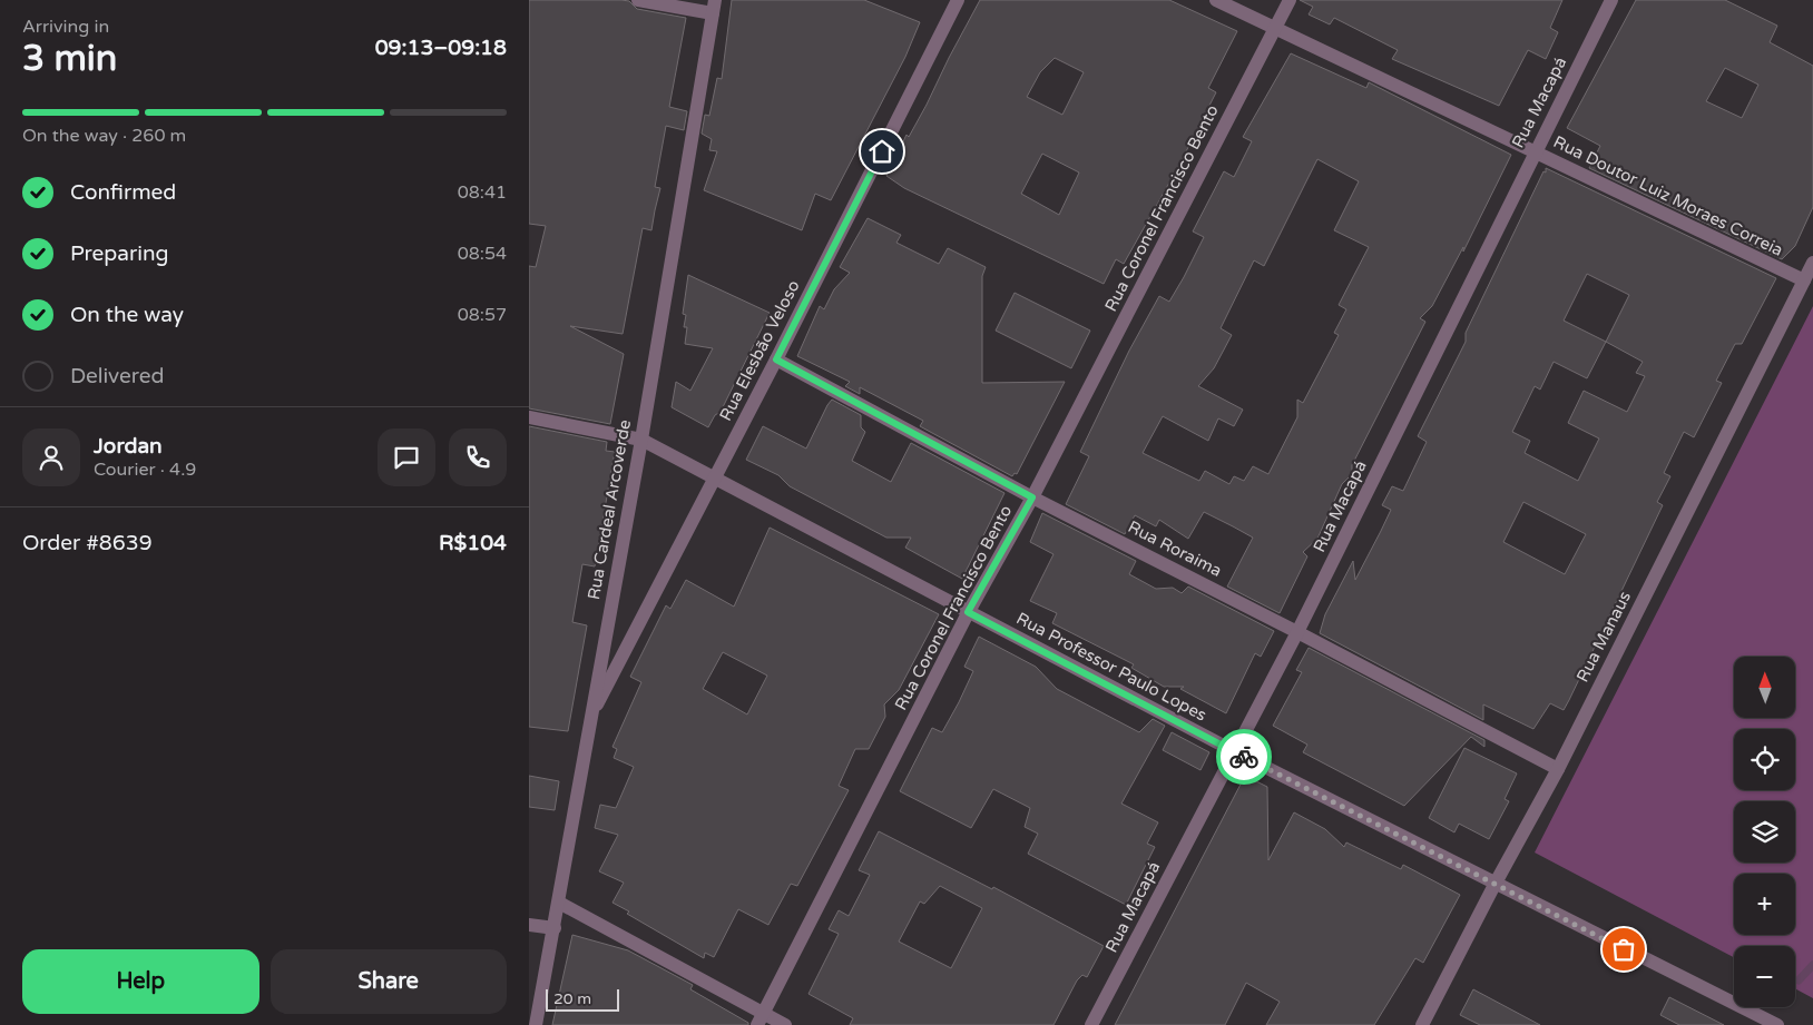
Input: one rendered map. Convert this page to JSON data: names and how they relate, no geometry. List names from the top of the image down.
{
  "streets": {
    "street": [
      "Rua Macapá",
      "Rua Doutor Luiz Moraes Correia",
      "Rua Coronel Francisco Bento",
      "Rua Elesbão Veloso",
      "Rua Cardeal Arcoverde",
      "Rua Roraima",
      "Rua Manaus",
      "Rua Professor Paulo Lopes"
    ]
  },
  "crossings": [
    ["Rua Macapá", "Rua Doutor Luiz Moraes Correia"],
    ["Rua Macapá", "Rua Roraima"],
    ["Rua Macapá", "Rua Professor Paulo Lopes"],
    ["Rua Doutor Luiz Moraes Correia", "Rua Coronel Francisco Bento"],
    ["Rua Doutor Luiz Moraes Correia", "Rua Manaus"],
    ["Rua Coronel Francisco Bento", "Rua Roraima"],
    ["Rua Coronel Francisco Bento", "Rua Professor Paulo Lopes"],
    ["Rua Elesbão Veloso", "Rua Cardeal Arcoverde"],
    ["Rua Elesbão Veloso", "Rua Roraima"],
    ["Rua Elesbão Veloso", "Rua Professor Paulo Lopes"],
    ["Rua Cardeal Arcoverde", "Rua Professor Paulo Lopes"],
    ["Rua Roraima", "Rua Manaus"],
    ["Rua Manaus", "Rua Professor Paulo Lopes"]
  ],
  "scale_bar": "20 m",
  "north": "top",
  "page": {
    "heading": ["3 min", "Arriving in", "09:13–09:18"],
    "panel": [
      "Jordan",
      "Courier · 4.9",
      "Order #8639",
      "R$104"
    ],
    "bar": "On the way · 260 m",
    "list": [
      ["Confirmed", "08:41"],
      ["Preparing", "08:54"],
      ["On the way", "08:57"],
      "Delivered"
    ],
    "map_buttons": ["+", "−"],
    "buttons": ["Help", "Share"],
    "scale": "20 m"
  }
}
